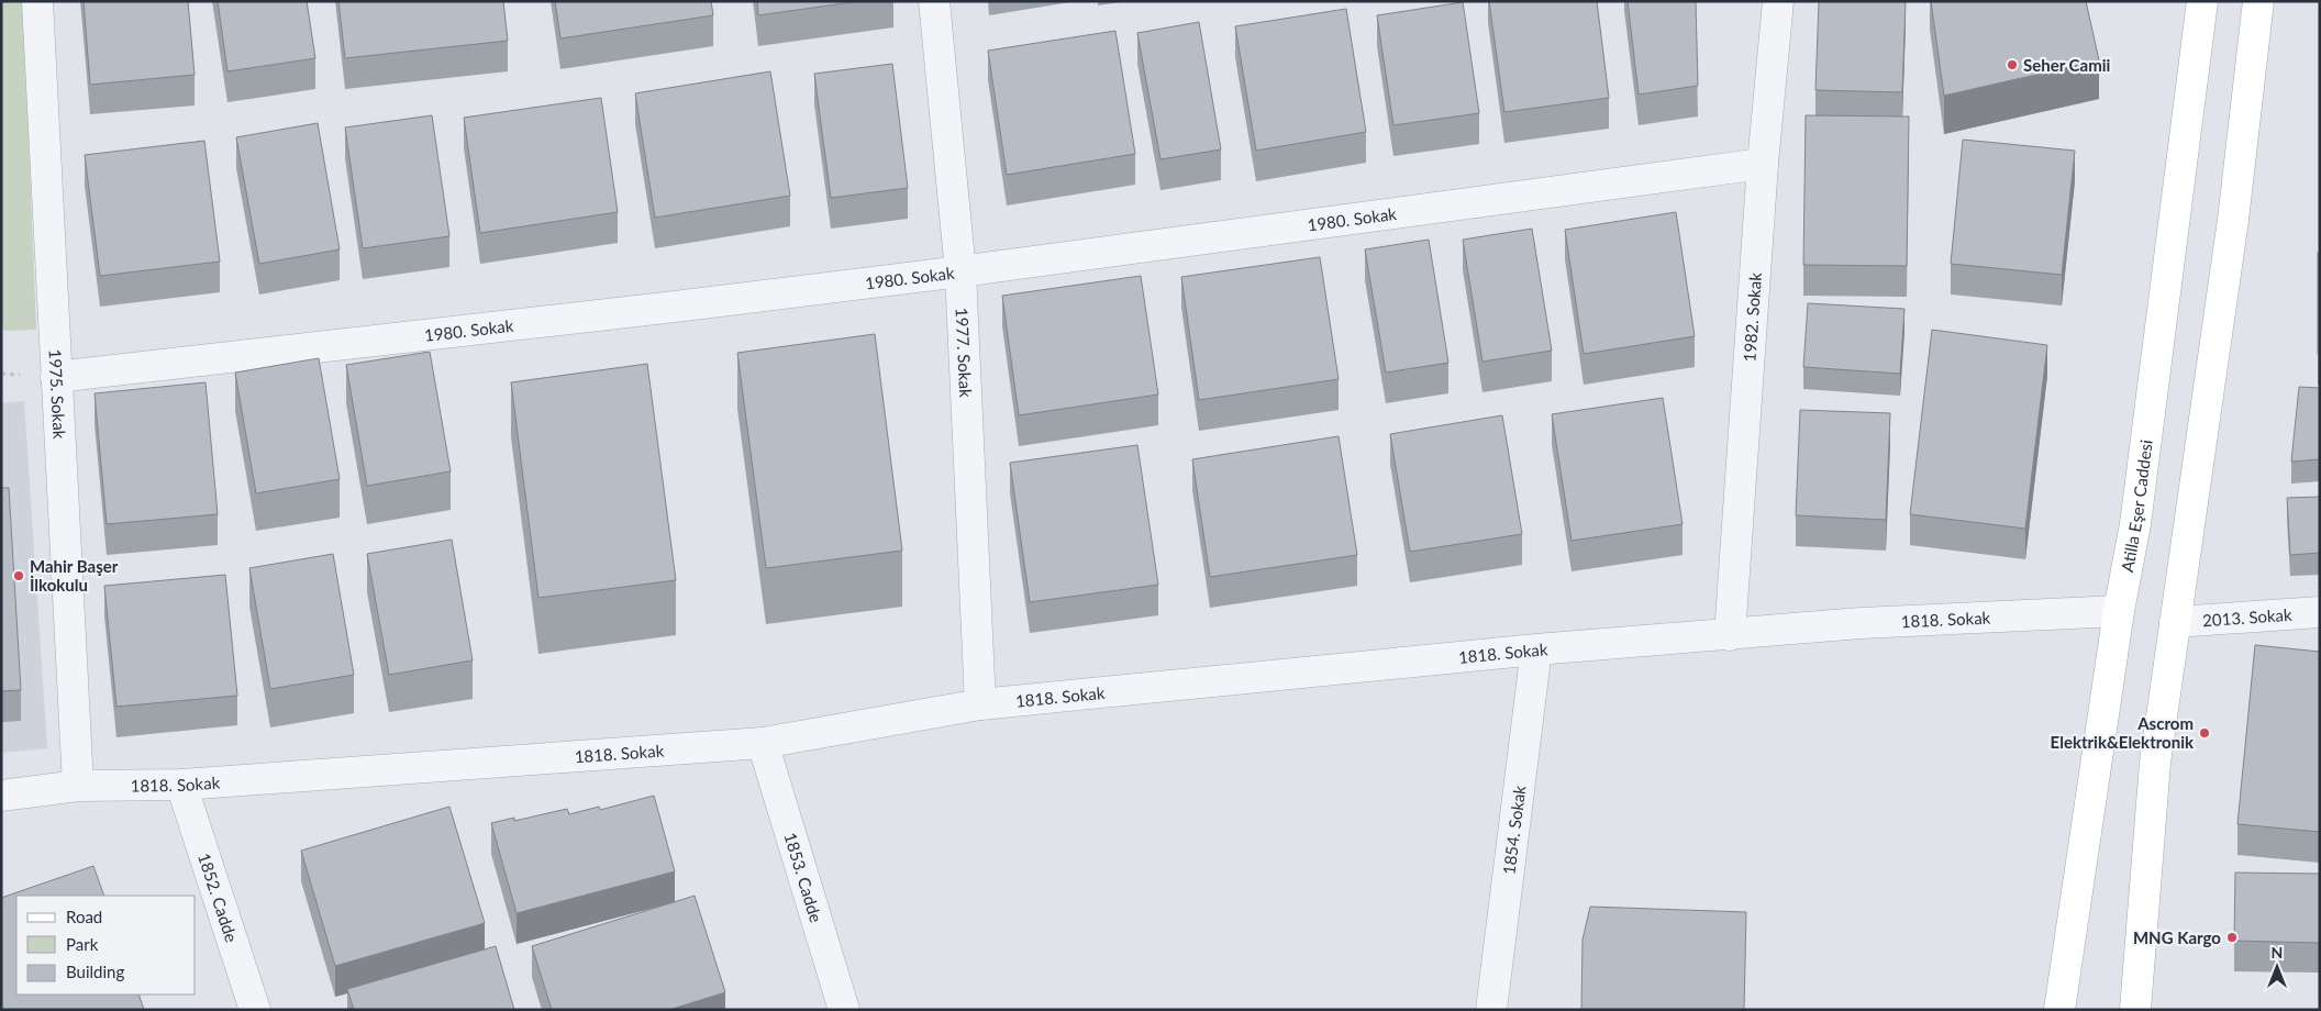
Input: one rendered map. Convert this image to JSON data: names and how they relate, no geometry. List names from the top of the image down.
{
  "streets": {
    "main road": ["Atilla Eşer Caddesi"],
    "street": [
      "1980. Sokak",
      "1982. Sokak",
      "1977. Sokak",
      "1975. Sokak",
      "2013. Sokak",
      "1818. Sokak",
      "1854. Sokak",
      "1853. Cadde",
      "1852. Cadde"
    ]
  },
  "crossings": [
    ["1980. Sokak", "1982. Sokak"],
    ["1980. Sokak", "1977. Sokak"],
    ["1980. Sokak", "1975. Sokak"],
    ["1982. Sokak", "1818. Sokak"],
    ["1977. Sokak", "1818. Sokak"],
    ["1975. Sokak", "1818. Sokak"],
    ["Atilla Eşer Caddesi", "1818. Sokak"],
    ["1818. Sokak", "1854. Sokak"],
    ["1818. Sokak", "1853. Cadde"],
    ["1818. Sokak", "1852. Cadde"]
  ],
  "places": [
    "Seher Camii",
    "Mahir Başer İlkokulu",
    "Ascrom Elektrik&Elektronik",
    "MNG Kargo"
  ],
  "legend": ["Road", "Park", "Building"],
  "north": "top"
}
